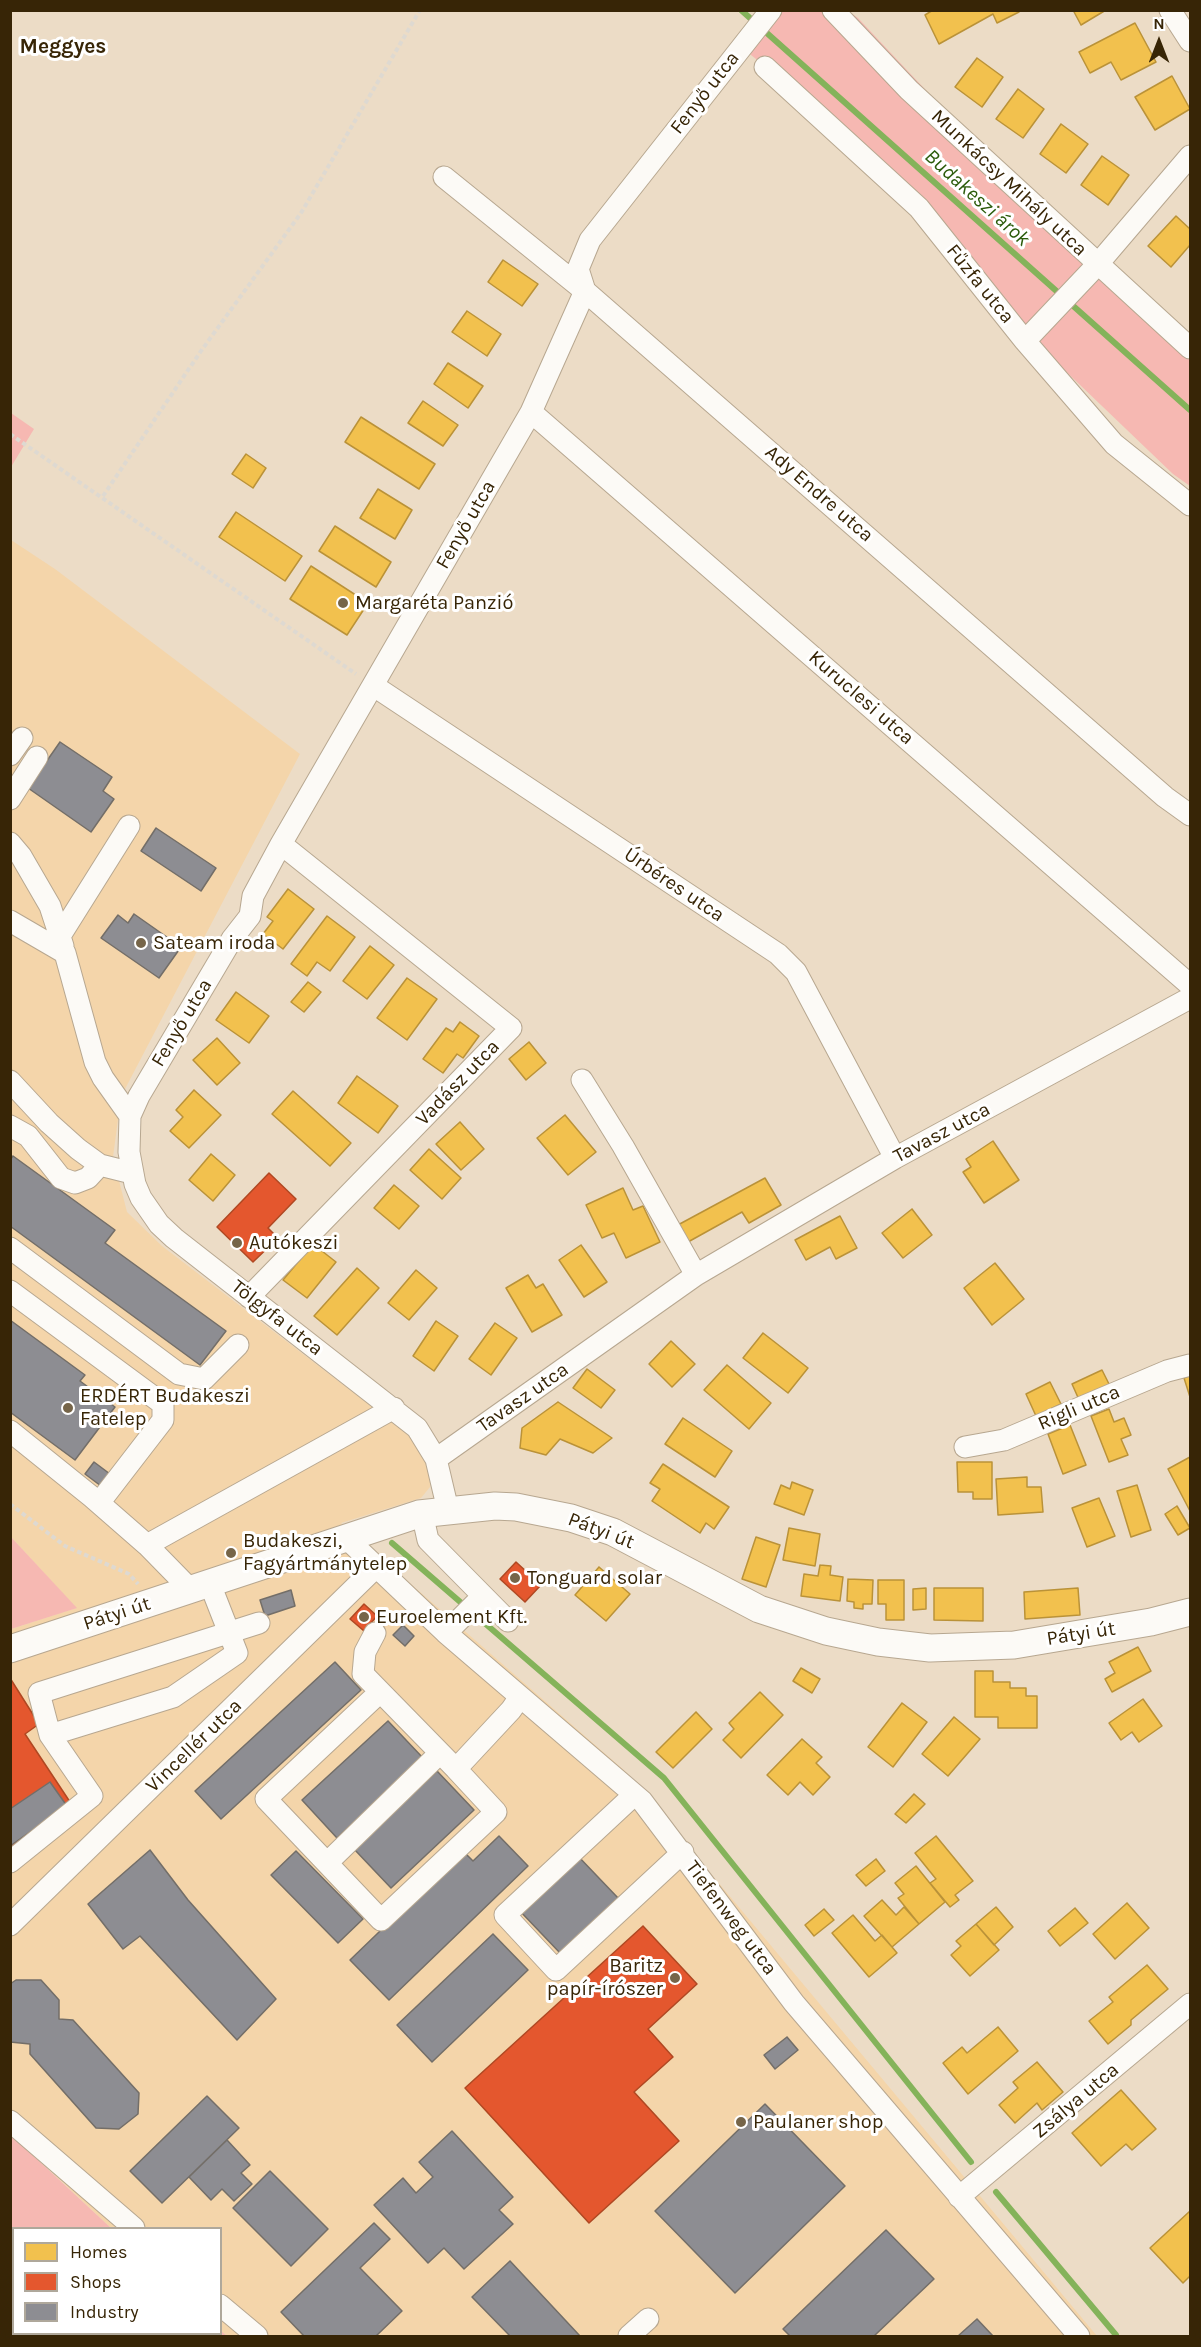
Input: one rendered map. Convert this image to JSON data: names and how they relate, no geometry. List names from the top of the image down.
{
  "streets": {
    "main road": ["Pátyi út"],
    "street": [
      "Fenyő utca",
      "Munkácsy Mihály utca",
      "Fűzfa utca",
      "Ady Endre utca",
      "Kuruclesi utca",
      "Úrbéres utca",
      "Vadász utca",
      "Tavasz utca",
      "Tölgyfa utca",
      "Rigli utca",
      "Vincellér utca",
      "Tiefenweg utca",
      "Zsálya utca"
    ]
  },
  "crossings": [
    ["Fenyő utca", "Ady Endre utca"],
    ["Fenyő utca", "Kuruclesi utca"],
    ["Fenyő utca", "Úrbéres utca"],
    ["Fenyő utca", "Vadász utca"],
    ["Fenyő utca", "Tölgyfa utca"],
    ["Úrbéres utca", "Tavasz utca"],
    ["Vadász utca", "Tölgyfa utca"],
    ["Tavasz utca", "Tölgyfa utca"],
    ["Tölgyfa utca", "Pátyi út"],
    ["Pátyi út", "Tiefenweg utca"],
    ["Vincellér utca", "Tiefenweg utca"],
    ["Tiefenweg utca", "Zsálya utca"]
  ],
  "districts": ["Meggyes"],
  "water": ["Budakeszi árok"],
  "places": [
    "Margaréta Panzió",
    "Sateam iroda",
    "Autókeszi",
    "ERDÉRT Budakeszi Fatelep",
    "Budakeszi, Fagyártmánytelep",
    "Tonguard solar",
    "Euroelement Kft.",
    "Baritz papír-írószer",
    "Paulaner shop"
  ],
  "legend": ["Homes", "Shops", "Industry"],
  "north": "top"
}
